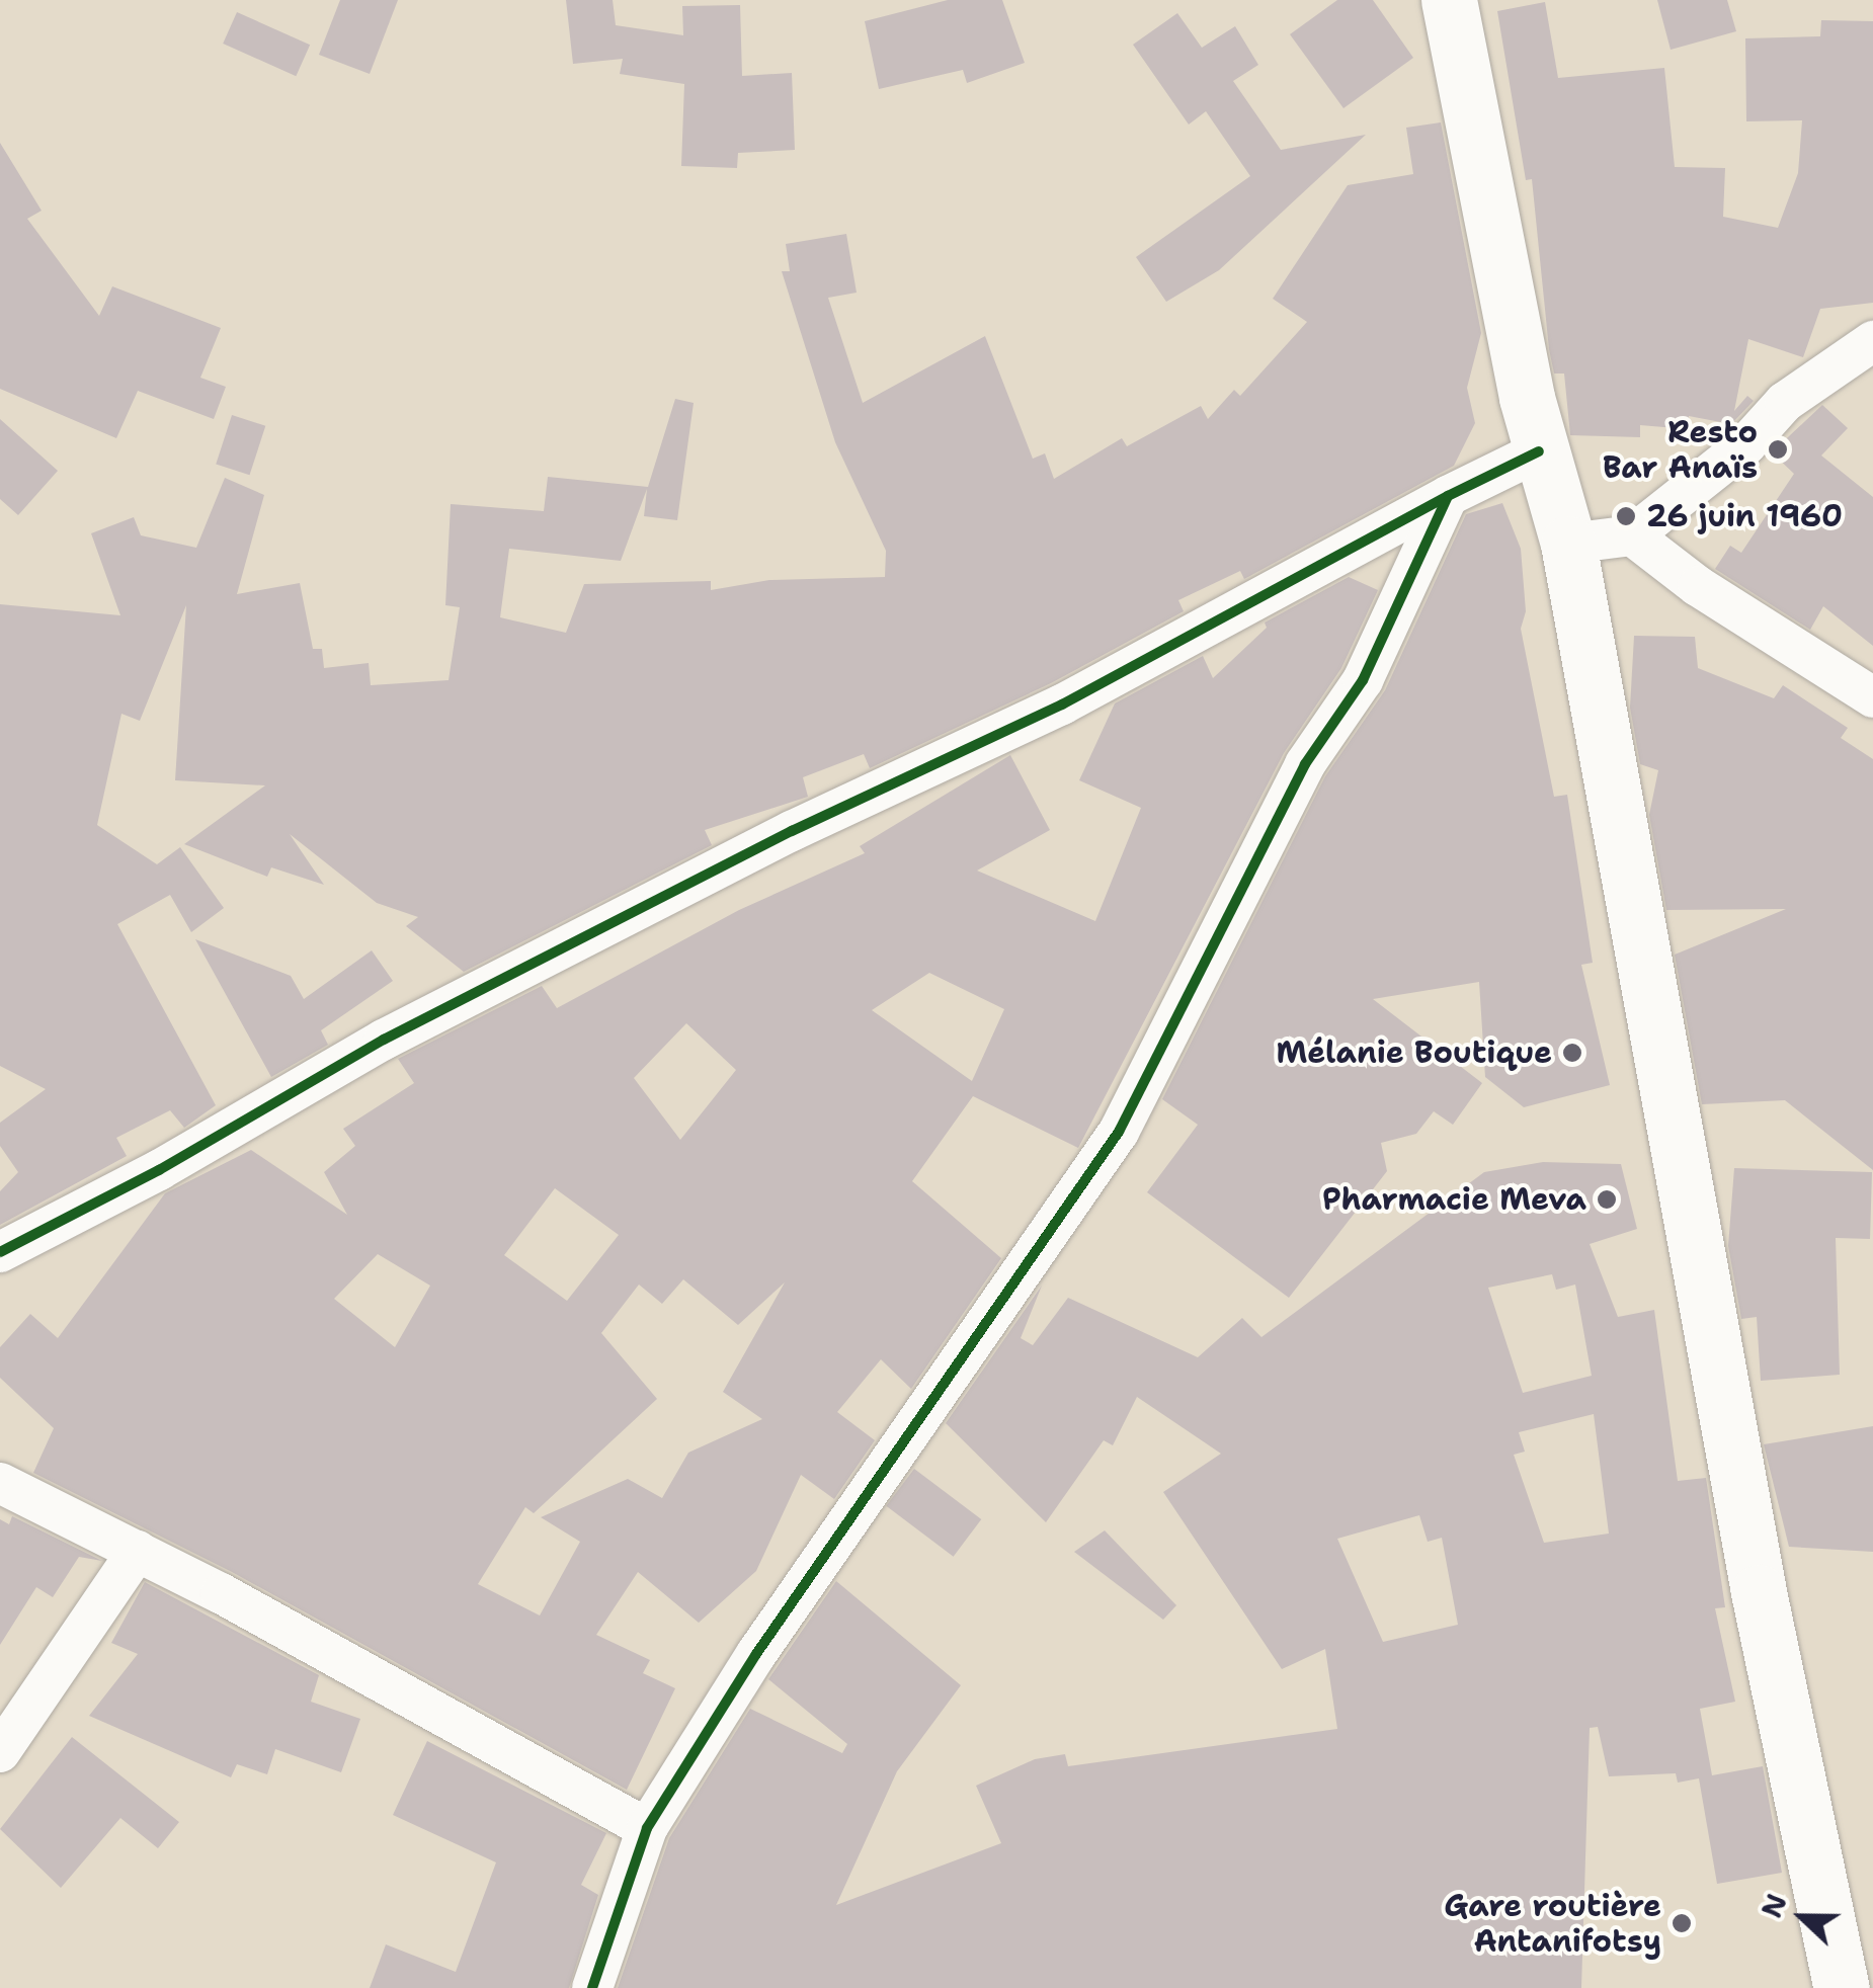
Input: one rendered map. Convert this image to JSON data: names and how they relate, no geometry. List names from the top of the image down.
{
  "places": [
    "Resto Bar Anaïs",
    "26 juin 1960",
    "Mélanie Boutique",
    "Pharmacie Meva",
    "Gare routière Antanifotsy"
  ],
  "north": "left"
}
